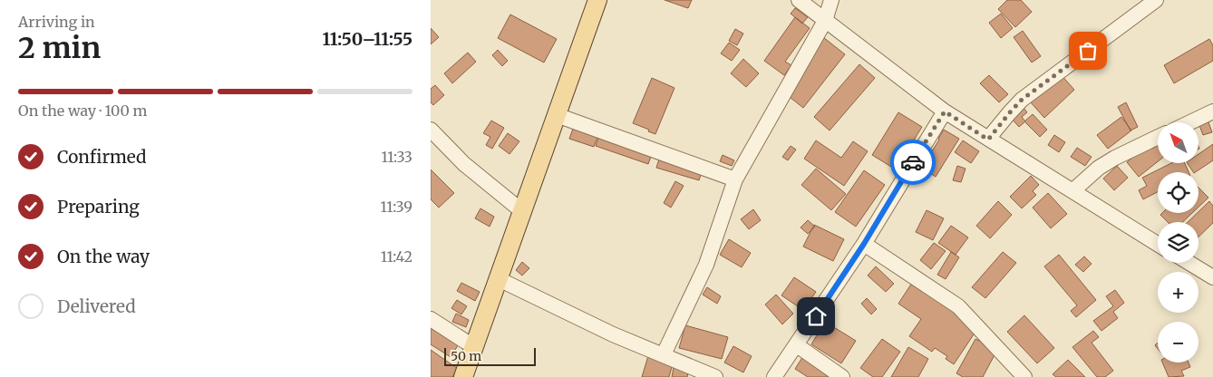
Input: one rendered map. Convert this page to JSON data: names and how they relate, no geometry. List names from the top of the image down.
{
  "scale_bar": "50 m",
  "north": "top left",
  "page": {
    "heading": ["2 min", "Arriving in", "11:50–11:55"],
    "bar": "On the way · 100 m",
    "map_buttons": ["+", "−"],
    "list": [
      ["Confirmed", "11:33"],
      ["Preparing", "11:39"],
      ["On the way", "11:42"],
      "Delivered"
    ],
    "scale": "50 m"
  }
}
